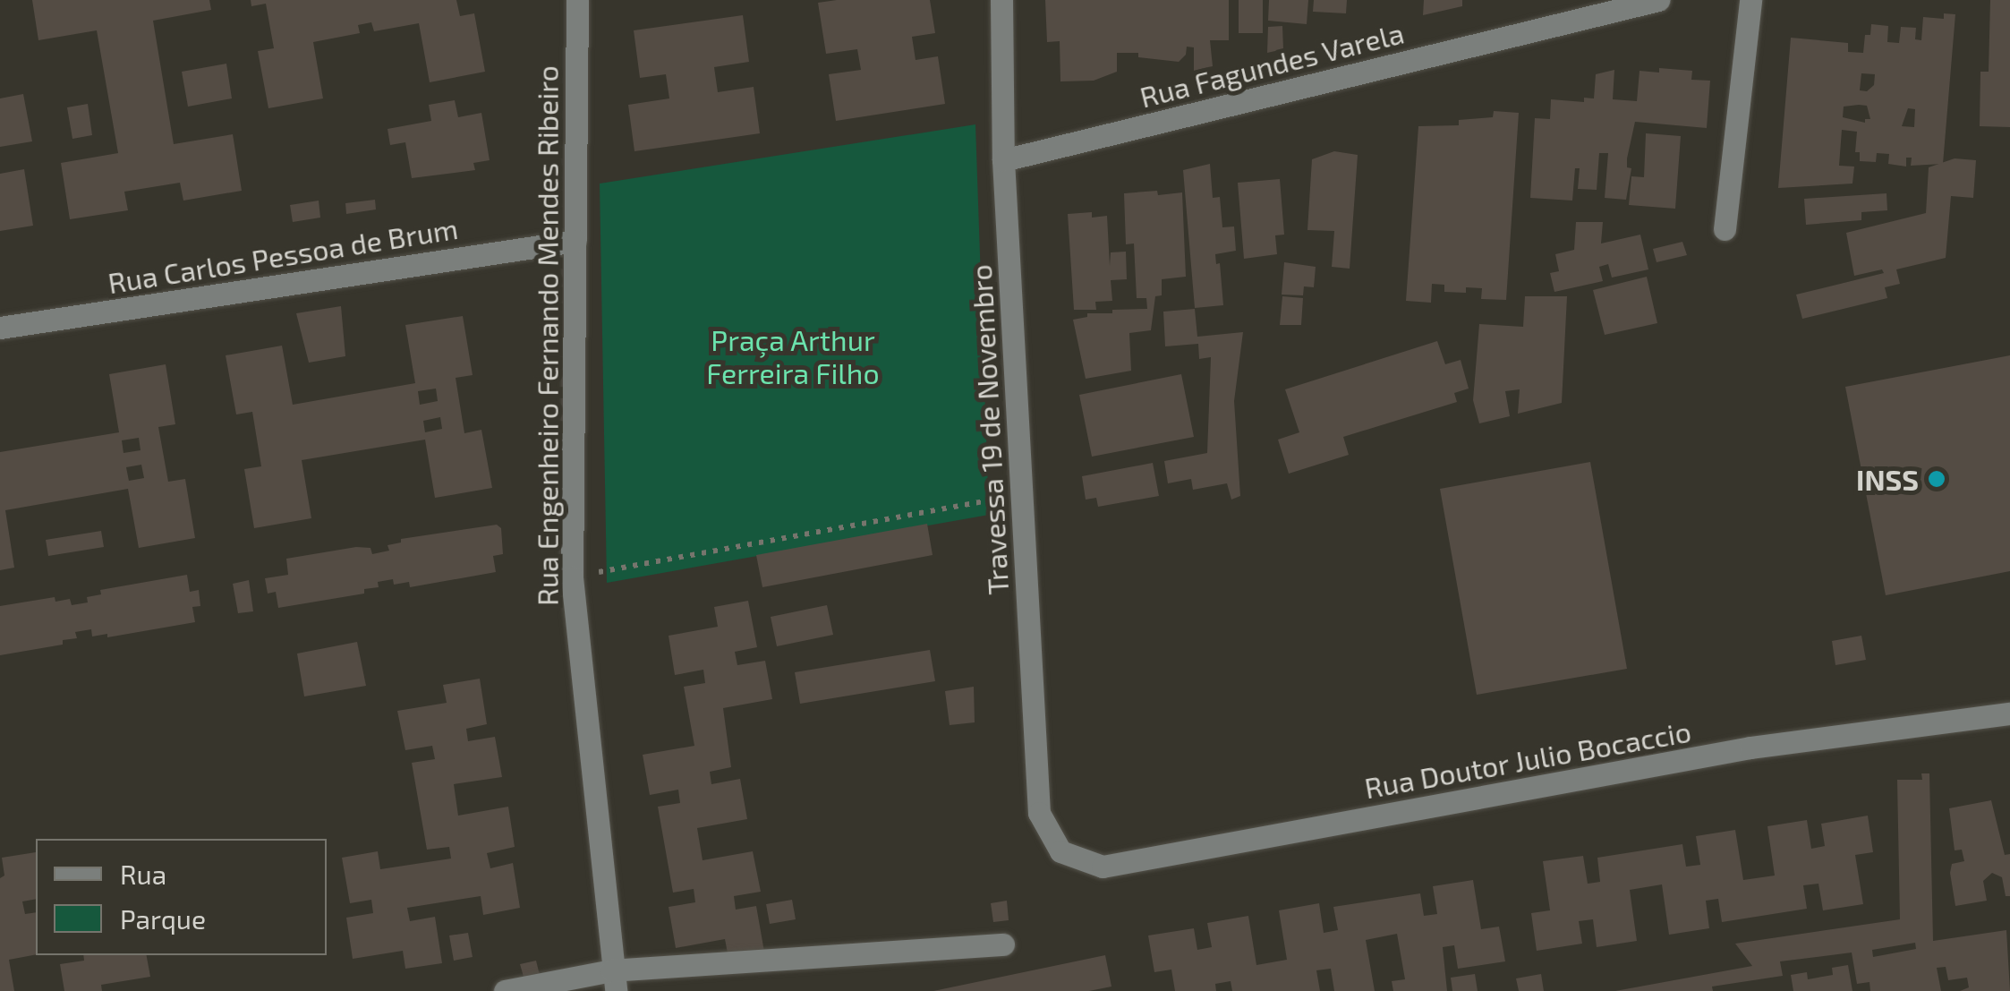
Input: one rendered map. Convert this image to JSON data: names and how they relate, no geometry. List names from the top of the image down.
{
  "streets": {
    "street": [
      "Rua Fagundes Varela",
      "Rua Carlos Pessoa de Brum",
      "Rua Engenheiro Fernando Mendes Ribeiro",
      "Travessa 19 de Novembro",
      "Rua Doutor Julio Bocaccio"
    ]
  },
  "crossings": [
    ["Rua Fagundes Varela", "Travessa 19 de Novembro"],
    ["Rua Carlos Pessoa de Brum", "Rua Engenheiro Fernando Mendes Ribeiro"],
    ["Travessa 19 de Novembro", "Rua Doutor Julio Bocaccio"]
  ],
  "parks": ["Praça Arthur Ferreira Filho"],
  "places": ["INSS"],
  "legend": ["Rua", "Parque"]
}
